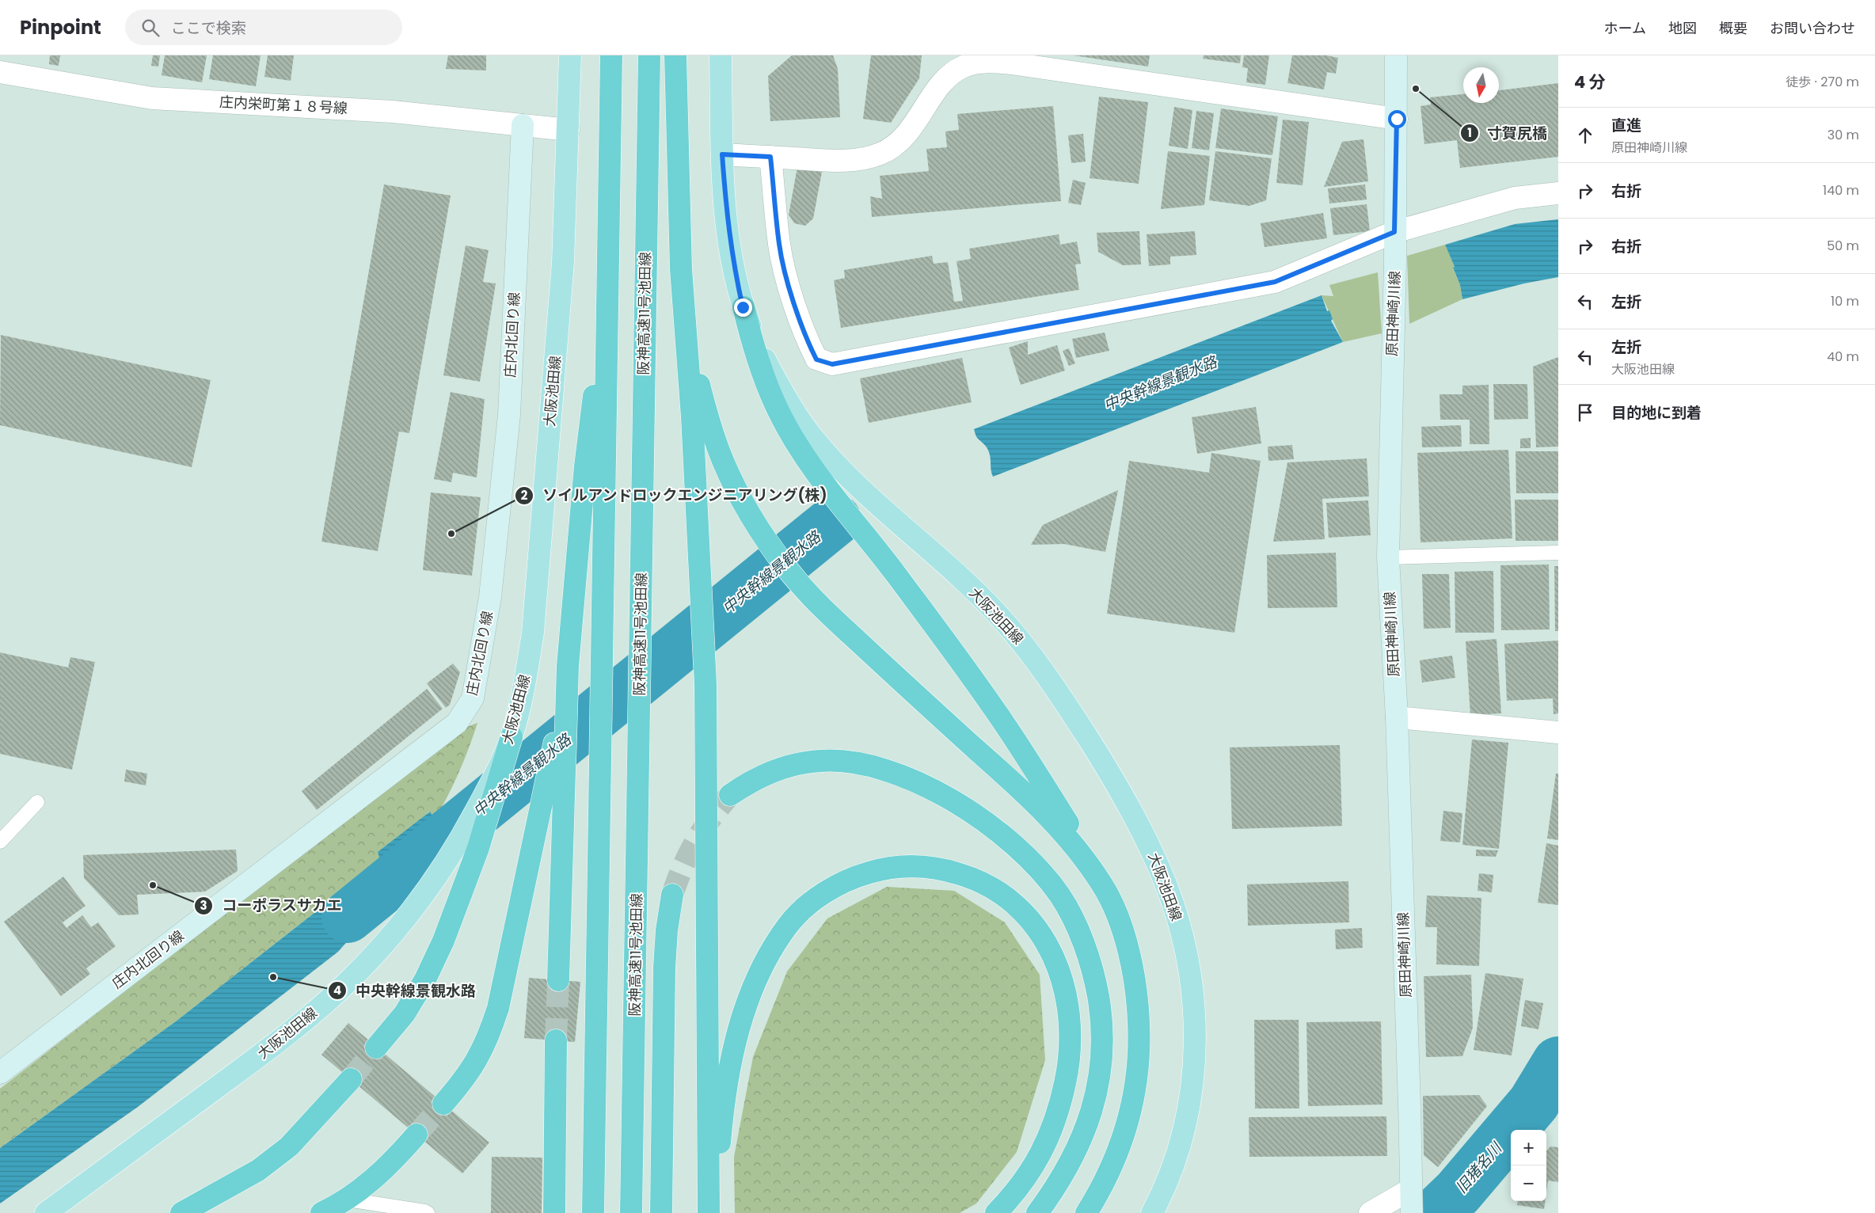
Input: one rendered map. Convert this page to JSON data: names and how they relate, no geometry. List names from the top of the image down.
{
  "streets": {
    "highway": ["阪神高速11号池田線"],
    "main road": ["大阪池田線"],
    "street": ["庄内栄町第１８号線", "原田神崎川線", "庄内北回り線"]
  },
  "crossings": [
    ["庄内栄町第１８号線", "庄内北回り線"],
    ["庄内栄町第１８号線", "大阪池田線"]
  ],
  "water": ["中央幹線景観水路", "旧猪名川"],
  "places": [
    "寸賀尻橋",
    "ソイルアンドロックエンジニアリング(株)",
    "コーポラスサカエ",
    "中央幹線景観水路"
  ],
  "north": "bottom",
  "page": {
    "header": "Pinpoint",
    "search": "ここで検索",
    "nav": [
      "ホーム",
      "地図",
      "概要",
      "お問い合わせ"
    ],
    "heading": ["4 分", "徒歩 · 270 m"],
    "list": [
      ["直進", "原田神崎川線", "30 m"],
      ["右折", "140 m"],
      ["右折", "50 m"],
      ["左折", "10 m"],
      ["左折", "大阪池田線", "40 m"],
      "目的地に到着"
    ],
    "map_buttons": ["+", "−"]
  }
}
